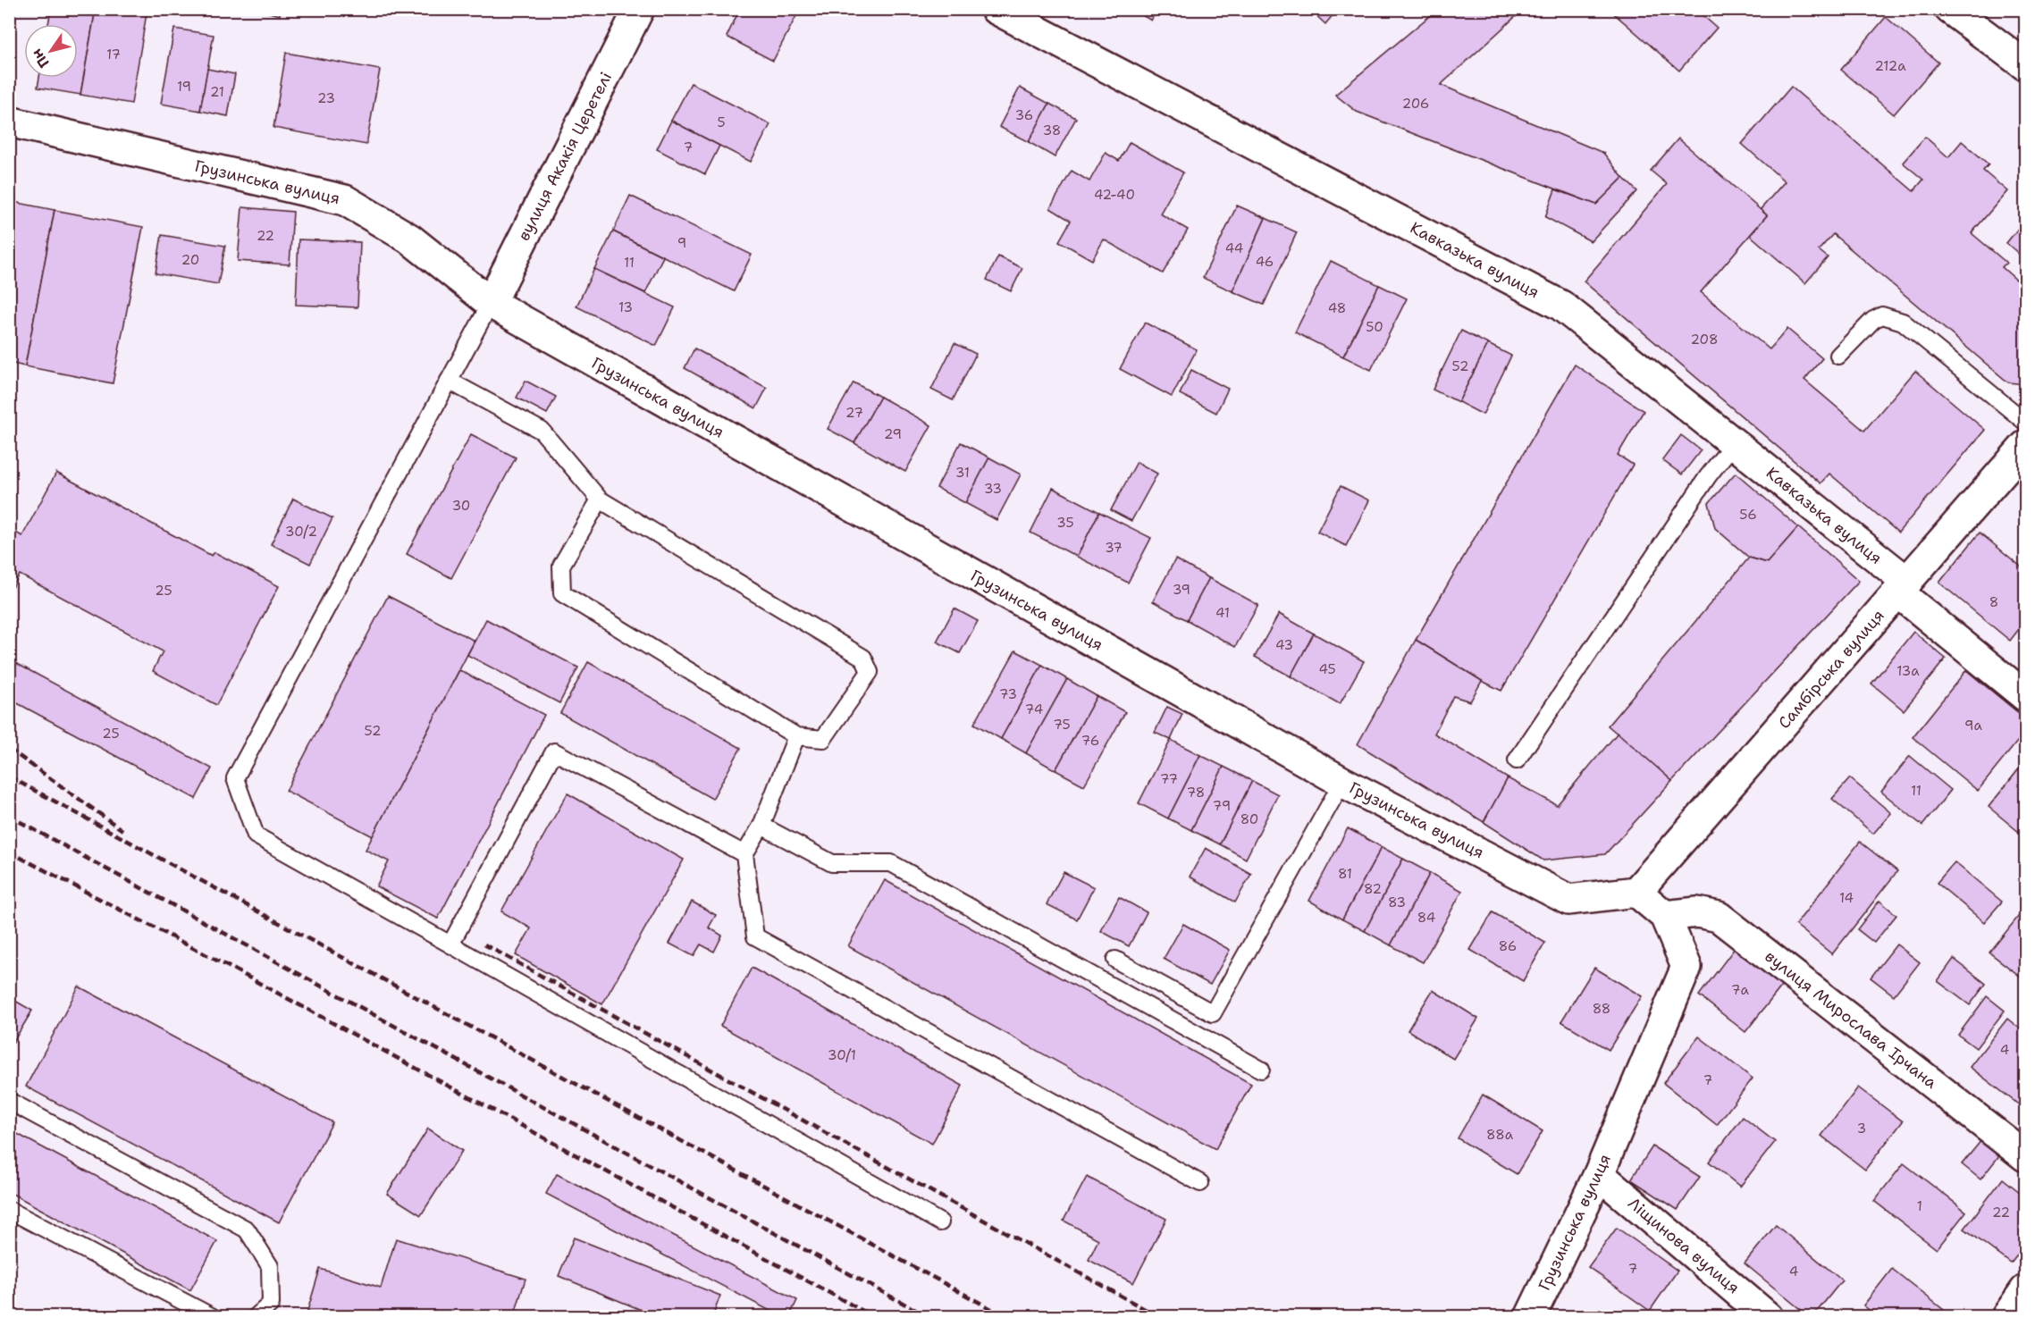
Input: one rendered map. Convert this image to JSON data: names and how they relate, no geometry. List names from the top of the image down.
{
  "streets": {
    "street": [
      "вулиця Акакія Церетелі",
      "Грузинська вулиця",
      "Кавказька вулиця",
      "Самбірська вулиця",
      "вулиця Мирослава Ірчана",
      "Ліщинова вулиця"
    ]
  },
  "crossings": [
    ["вулиця Акакія Церетелі", "Грузинська вулиця"],
    ["Грузинська вулиця", "Самбірська вулиця"],
    ["Грузинська вулиця", "вулиця Мирослава Ірчана"],
    ["Грузинська вулиця", "Ліщинова вулиця"],
    ["Кавказька вулиця", "Самбірська вулиця"]
  ],
  "house_numbers": [
    "17",
    "212а",
    "19",
    "21",
    "23",
    "206",
    "36",
    "5",
    "38",
    "7",
    "42-40",
    "22",
    "9",
    "44",
    "20",
    "46",
    "11",
    "13",
    "48",
    "50",
    "208",
    "52",
    "27",
    "29",
    "31",
    "33",
    "30",
    "56",
    "35",
    "30/2",
    "37",
    "39",
    "25",
    "8",
    "41",
    "43",
    "45",
    "13а",
    "73",
    "74",
    "75",
    "9а",
    "52",
    "25",
    "76",
    "77",
    "11",
    "78",
    "79",
    "80",
    "81",
    "82",
    "14",
    "83",
    "84",
    "86",
    "7а",
    "88",
    "4",
    "30/1",
    "7",
    "3",
    "88а",
    "1",
    "22",
    "7",
    "4"
  ],
  "north": "bottom left"
}
